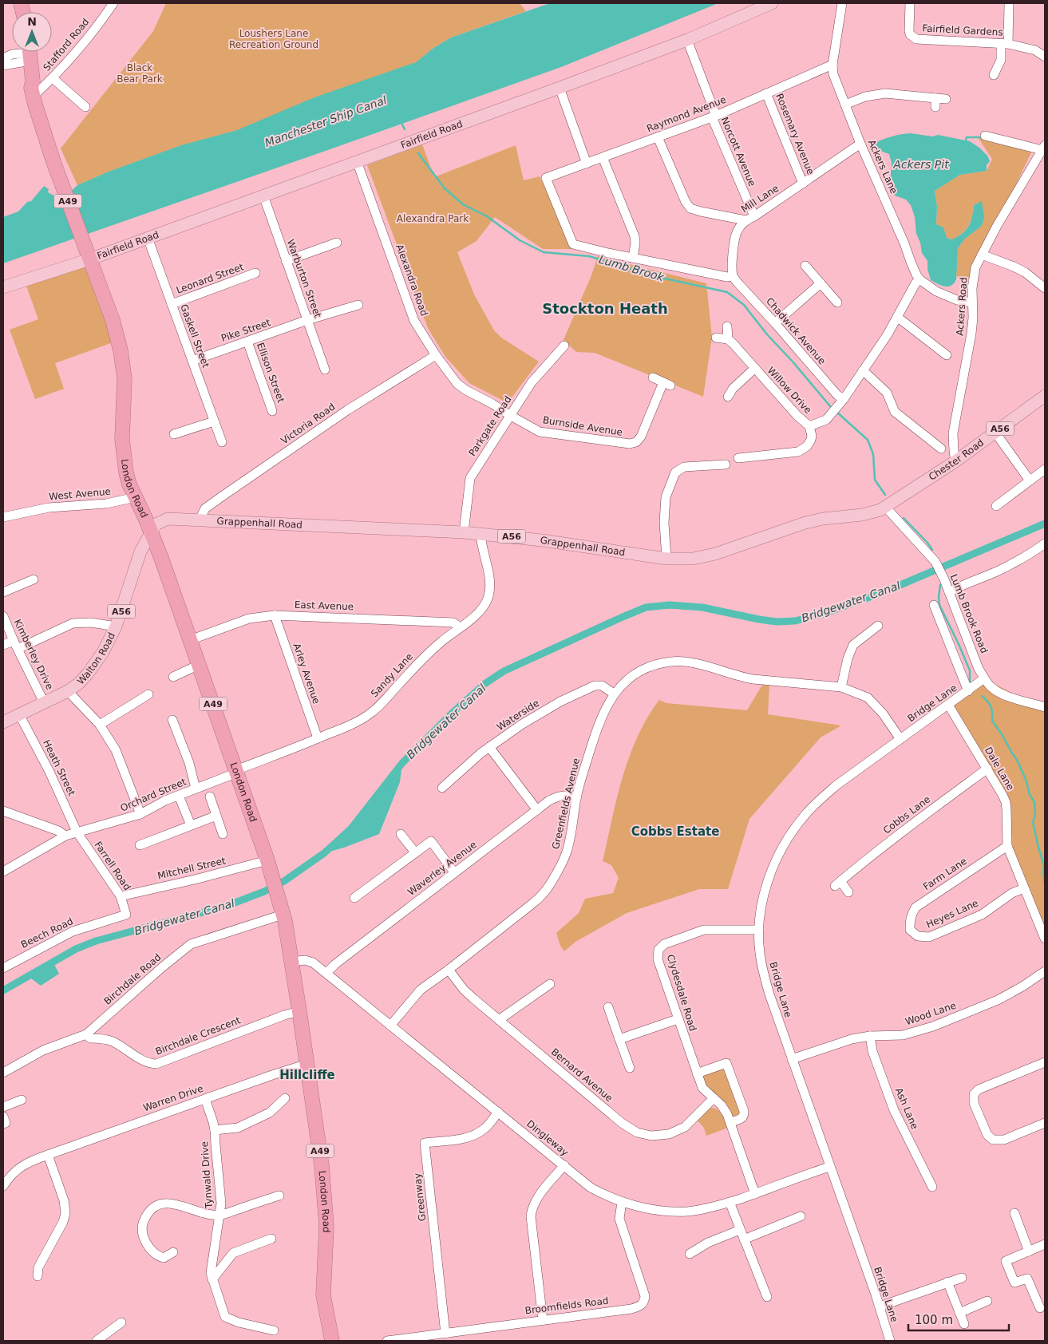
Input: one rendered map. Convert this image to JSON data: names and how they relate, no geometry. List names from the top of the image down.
{
  "streets": {
    "highway": ["A49", "London Road"],
    "main road": [
      "Fairfield Road",
      "A56",
      "Chester Road",
      "Grappenhall Road",
      "Walton Road"
    ],
    "street": [
      "Fairfield Gardens",
      "Stafford Road",
      "Raymond Avenue",
      "Rosemary Avenue",
      "Norcott Avenue",
      "Ackers Lane",
      "Mill Lane",
      "Leonard Street",
      "Warburton Street",
      "Alexandra Road",
      "Ackers Road",
      "Pike Street",
      "Chadwick Avenue",
      "Gaskell Street",
      "Ellison Street",
      "Willow Drive",
      "Victoria Road",
      "Parkgate Road",
      "Burnside Avenue",
      "West Avenue",
      "East Avenue",
      "Lumb Brook Road",
      "Kimberley Drive",
      "Arley Avenue",
      "Sandy Lane",
      "Bridge Lane",
      "Waterside",
      "Heath Street",
      "Dale Lane",
      "Orchard Street",
      "Greenfields Avenue",
      "Cobbs Lane",
      "Farrell Road",
      "Mitchell Street",
      "Waverley Avenue",
      "Farm Lane",
      "Heyes Lane",
      "Beech Road",
      "Birchdale Road",
      "Clydesdale Road",
      "Wood Lane",
      "Birchdale Crescent",
      "Bernard Avenue",
      "Warren Drive",
      "Ash Lane",
      "Dingleway",
      "Tynwald Drive",
      "Greenway",
      "Broomfields Road"
    ]
  },
  "crossings": [
    ["Stafford Road", "A49"],
    ["Raymond Avenue", "Rosemary Avenue"],
    ["Raymond Avenue", "Norcott Avenue"],
    ["Raymond Avenue", "Ackers Lane"],
    ["Fairfield Road", "Norcott Avenue"],
    ["Fairfield Road", "A49"],
    ["Fairfield Road", "Warburton Street"],
    ["Fairfield Road", "Alexandra Road"],
    ["Fairfield Road", "Gaskell Street"],
    ["Fairfield Road", "London Road"],
    ["Rosemary Avenue", "Mill Lane"],
    ["Norcott Avenue", "Mill Lane"],
    ["Ackers Lane", "Mill Lane"],
    ["Ackers Lane", "Ackers Road"],
    ["Mill Lane", "Chadwick Avenue"],
    ["A49", "London Road"],
    ["Leonard Street", "Gaskell Street"],
    ["Warburton Street", "Pike Street"],
    ["Alexandra Road", "Victoria Road"],
    ["Alexandra Road", "Parkgate Road"],
    ["Alexandra Road", "Burnside Avenue"],
    ["Ackers Road", "Chester Road"],
    ["Pike Street", "Gaskell Street"],
    ["Pike Street", "Ellison Street"],
    ["Victoria Road", "Grappenhall Road"],
    ["Parkgate Road", "Burnside Avenue"],
    ["Parkgate Road", "Grappenhall Road"],
    ["Chester Road", "Grappenhall Road"],
    ["Chester Road", "Lumb Brook Road"],
    ["London Road", "West Avenue"],
    ["London Road", "Grappenhall Road"],
    ["London Road", "East Avenue"],
    ["London Road", "Walton Road"],
    ["London Road", "Sandy Lane"],
    ["London Road", "Orchard Street"],
    ["London Road", "Mitchell Street"],
    ["London Road", "Birchdale Road"],
    ["London Road", "Birchdale Crescent"],
    ["London Road", "Warren Drive"],
    ["London Road", "Dingleway"],
    ["Grappenhall Road", "Lumb Brook Road"],
    ["Grappenhall Road", "Walton Road"],
    ["Grappenhall Road", "Sandy Lane"],
    ["East Avenue", "Arley Avenue"],
    ["East Avenue", "Sandy Lane"],
    ["Lumb Brook Road", "Bridge Lane"],
    ["Kimberley Drive", "Walton Road"],
    ["Walton Road", "Heath Street"],
    ["Arley Avenue", "Sandy Lane"],
    ["Sandy Lane", "Orchard Street"],
    ["Bridge Lane", "Dale Lane"],
    ["Bridge Lane", "Greenfields Avenue"],
    ["Bridge Lane", "Clydesdale Road"],
    ["Bridge Lane", "Wood Lane"],
    ["Bridge Lane", "Dingleway"],
    ["Waterside", "Greenfields Avenue"],
    ["Heath Street", "Orchard Street"],
    ["Heath Street", "Farrell Road"],
    ["Dale Lane", "Cobbs Lane"],
    ["Dale Lane", "Farm Lane"],
    ["Dale Lane", "Heyes Lane"],
    ["Orchard Street", "Farrell Road"],
    ["Greenfields Avenue", "Waverley Avenue"],
    ["Greenfields Avenue", "Bernard Avenue"],
    ["Greenfields Avenue", "Dingleway"],
    ["Farrell Road", "Mitchell Street"],
    ["Farrell Road", "Beech Road"],
    ["Waverley Avenue", "Dingleway"],
    ["Farm Lane", "Heyes Lane"],
    ["Birchdale Road", "Birchdale Crescent"],
    ["Clydesdale Road", "Bernard Avenue"],
    ["Clydesdale Road", "Dingleway"],
    ["Wood Lane", "Ash Lane"],
    ["Warren Drive", "Tynwald Drive"],
    ["Dingleway", "Greenway"],
    ["Dingleway", "Broomfields Road"],
    ["Greenway", "Broomfields Road"]
  ],
  "districts": ["Stockton Heath", "Cobbs Estate", "Hillcliffe"],
  "water": [
    "Manchester Ship Canal",
    "Ackers Pit",
    "Lumb Brook",
    "Bridgewater Canal"
  ],
  "parks": ["Loushers Lane Recreation Ground", "Black Bear Park", "Alexandra Park"],
  "scale_bar": "100 m",
  "north": "top"
}
